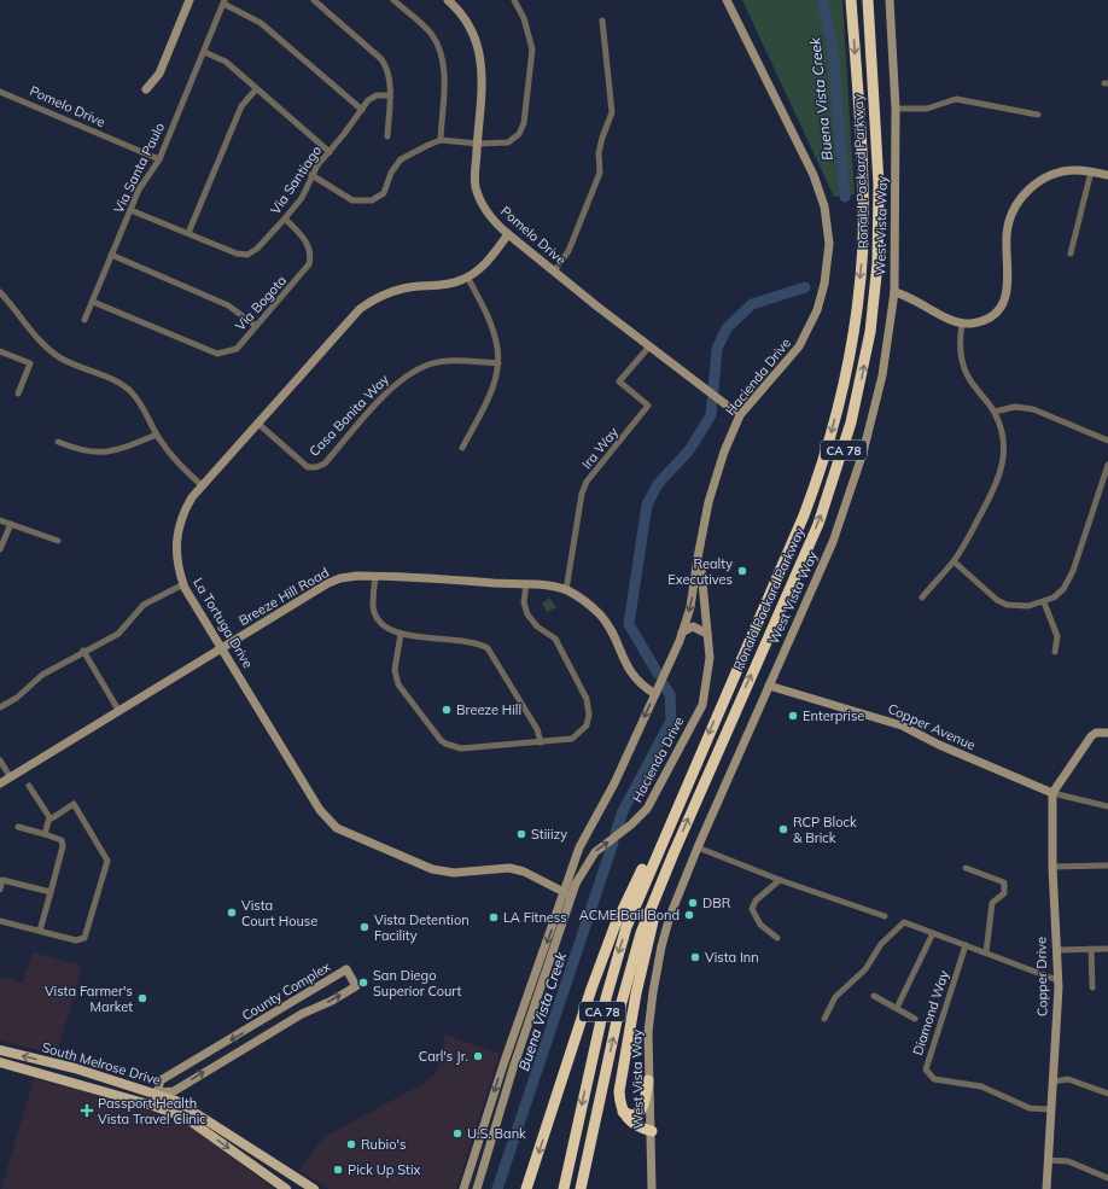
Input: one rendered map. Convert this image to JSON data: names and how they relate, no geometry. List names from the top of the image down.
{
  "streets": {
    "highway": ["Ronald Packard Parkway", "CA 78"],
    "main road": ["South Melrose Drive"],
    "street": [
      "Pomelo Drive",
      "Via Santa Paulo",
      "Via Santiago",
      "West Vista Way",
      "Via Bogota",
      "Hacienda Drive",
      "Casa Bonita Way",
      "Ira Way",
      "Breeze Hill Road",
      "La Tortuga Drive",
      "Copper Avenue",
      "Copper Drive",
      "County Complex",
      "Diamond Way"
    ]
  },
  "crossings": [
    ["Pomelo Drive", "Via Santa Paulo"],
    ["Pomelo Drive", "Hacienda Drive"],
    ["Pomelo Drive", "Ira Way"],
    ["Pomelo Drive", "La Tortuga Drive"],
    ["Via Santa Paulo", "Via Santiago"],
    ["Via Santa Paulo", "Via Bogota"],
    ["Via Santiago", "Via Bogota"],
    ["West Vista Way", "Copper Avenue"],
    ["Hacienda Drive", "Breeze Hill Road"],
    ["Hacienda Drive", "La Tortuga Drive"],
    ["Casa Bonita Way", "La Tortuga Drive"],
    ["Ira Way", "Breeze Hill Road"],
    ["Breeze Hill Road", "La Tortuga Drive"],
    ["Copper Avenue", "Copper Drive"],
    ["Copper Drive", "Diamond Way"],
    ["County Complex", "South Melrose Drive"]
  ],
  "water": ["Buena Vista Creek"],
  "places": {
    "other": [
      "Realty Executives",
      "Breeze Hill",
      "Enterprise",
      "RCP Block & Brick",
      "Stiiizy",
      "DBR",
      "Vista Court House",
      "ACME Bail Bond",
      "LA Fitness",
      "Vista Detention Facility",
      "Vista Inn",
      "San Diego Superior Court",
      "Vista Farmer's Market",
      "Carl's Jr.",
      "U.S. Bank",
      "Rubio's",
      "Pick Up Stix"
    ],
    "health": ["Passport Health Vista Travel Clinic"]
  }
}
